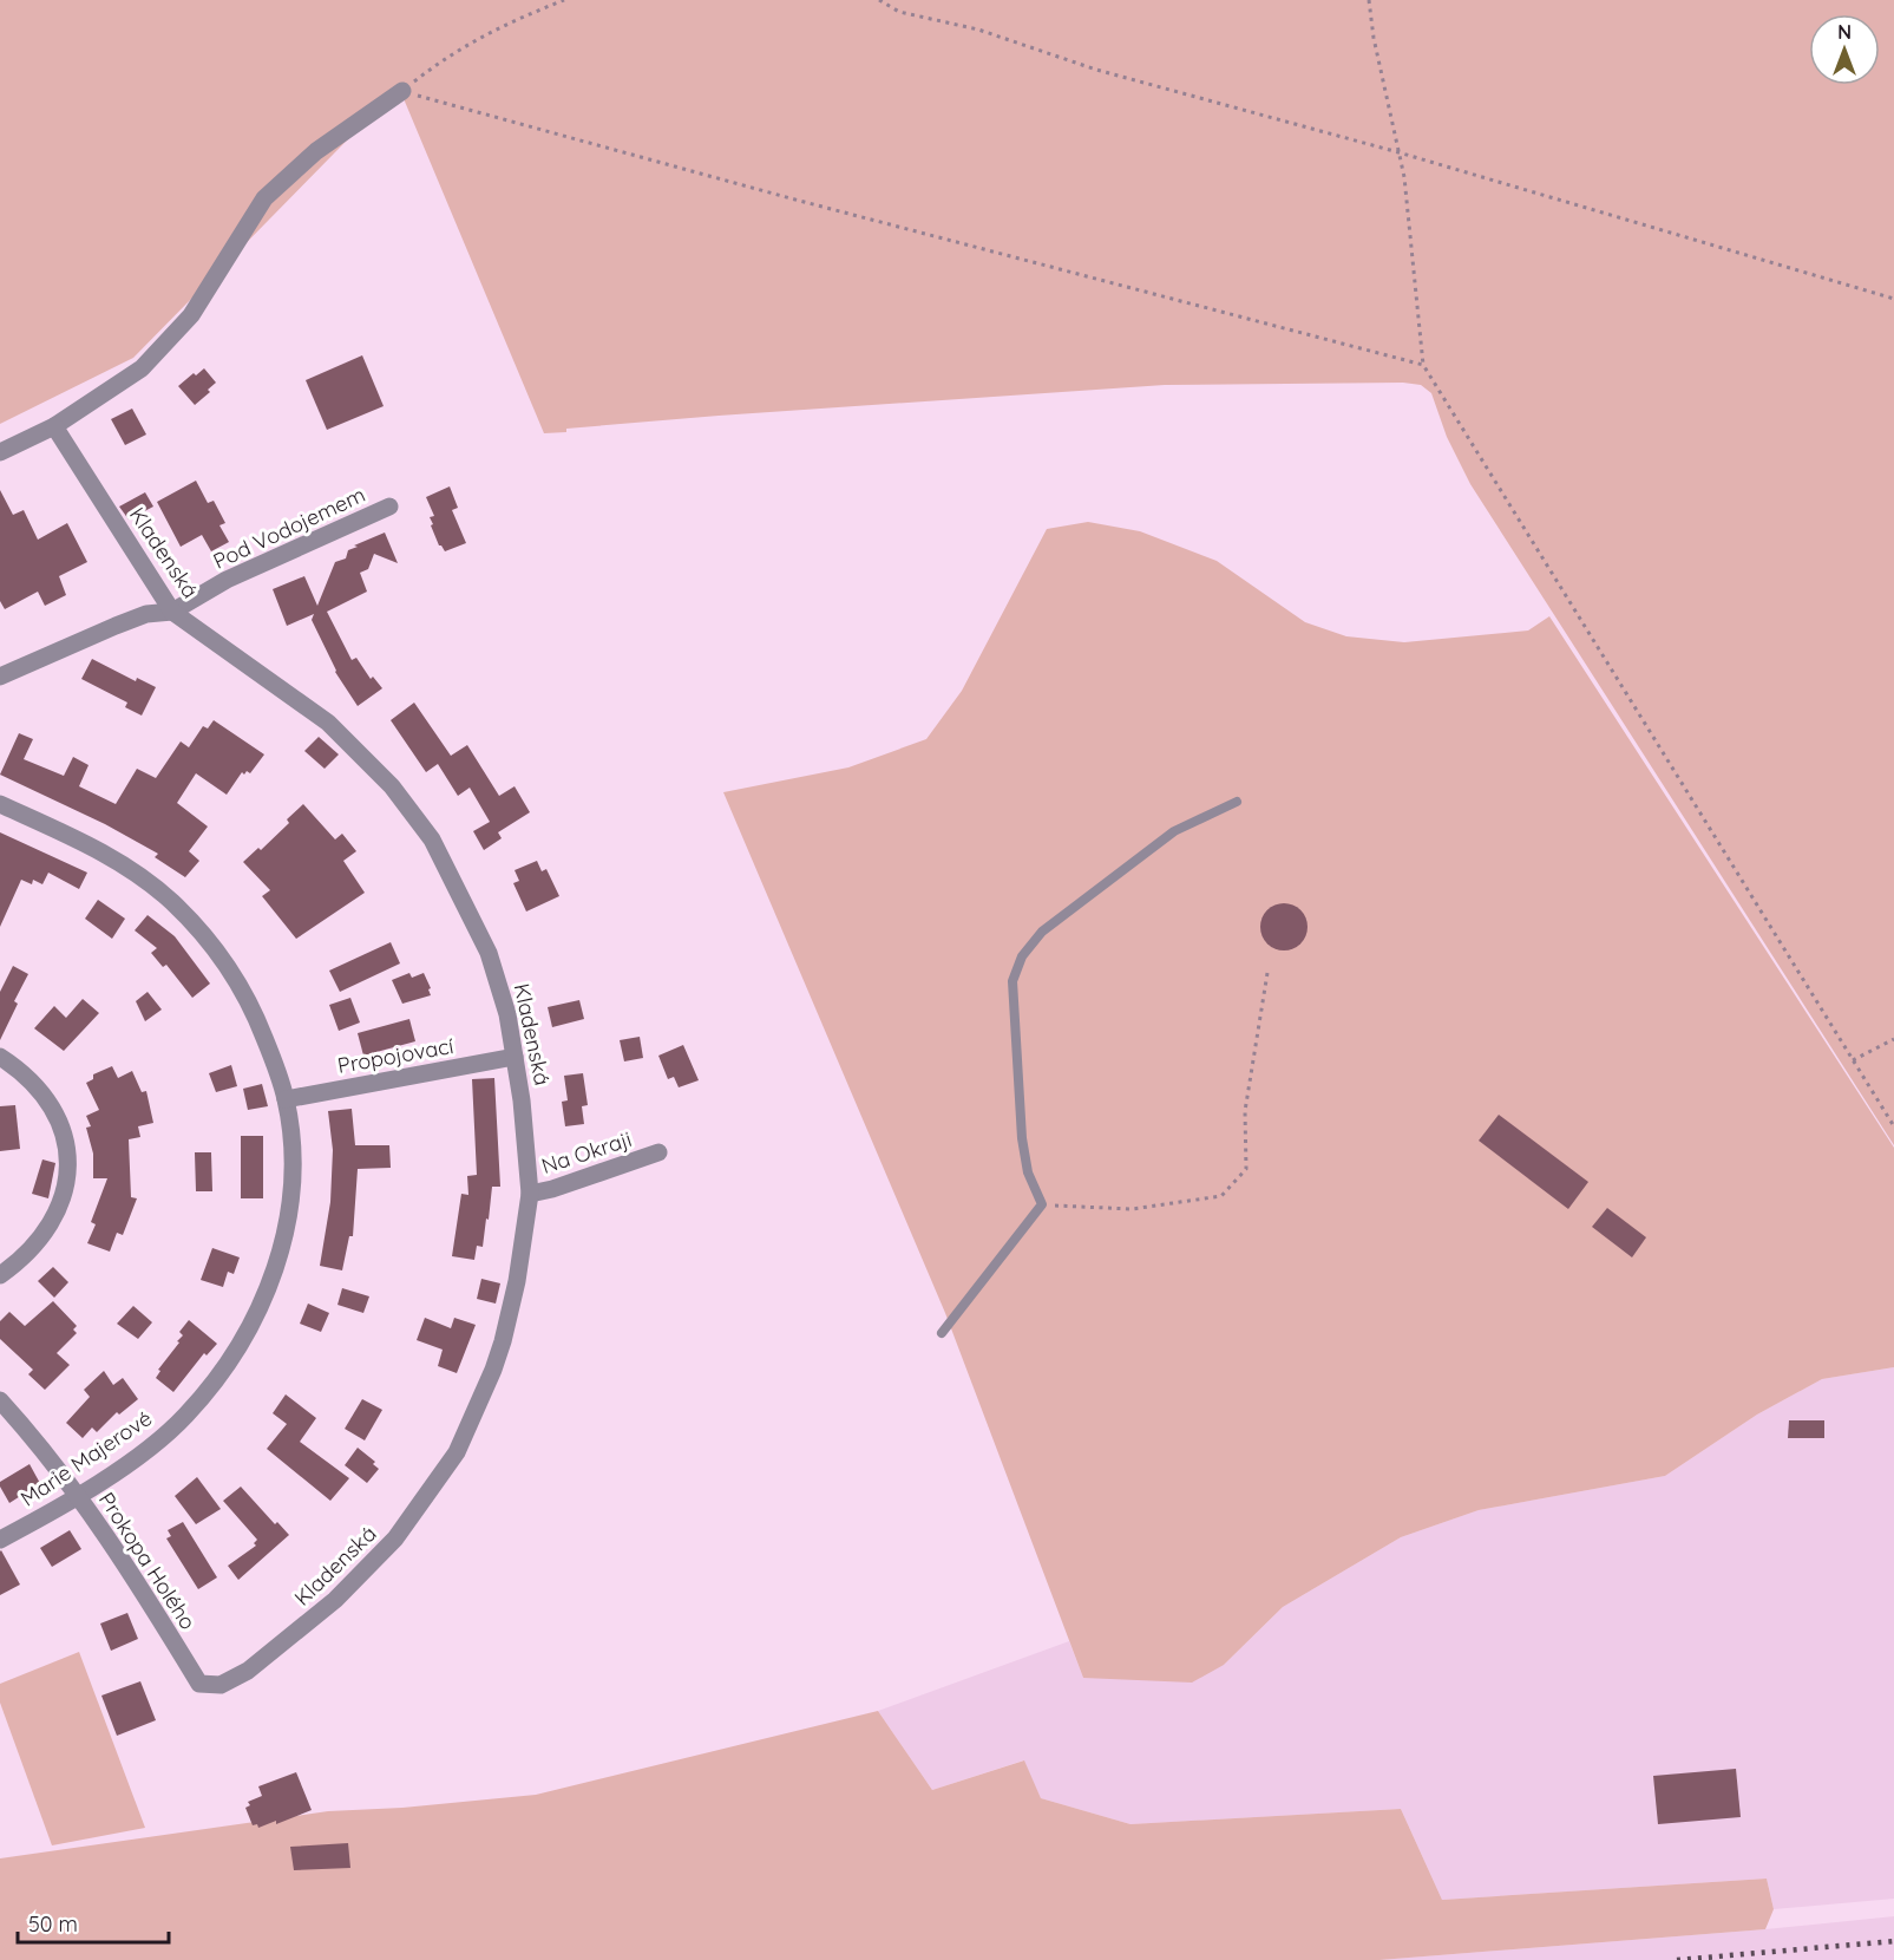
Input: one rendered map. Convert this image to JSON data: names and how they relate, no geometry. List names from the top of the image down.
{
  "streets": {
    "street": [
      "Pod Vodojemem",
      "Kladenská",
      "Propojovací",
      "Na Okraji",
      "Marie Majerové",
      "Prokopa Holého"
    ]
  },
  "crossings": [
    ["Pod Vodojemem", "Kladenská"],
    ["Kladenská", "Propojovací"],
    ["Kladenská", "Na Okraji"],
    ["Kladenská", "Prokopa Holého"],
    ["Propojovací", "Marie Majerové"],
    ["Marie Majerové", "Prokopa Holého"]
  ],
  "scale_bar": "50 m",
  "north": "top"
}
